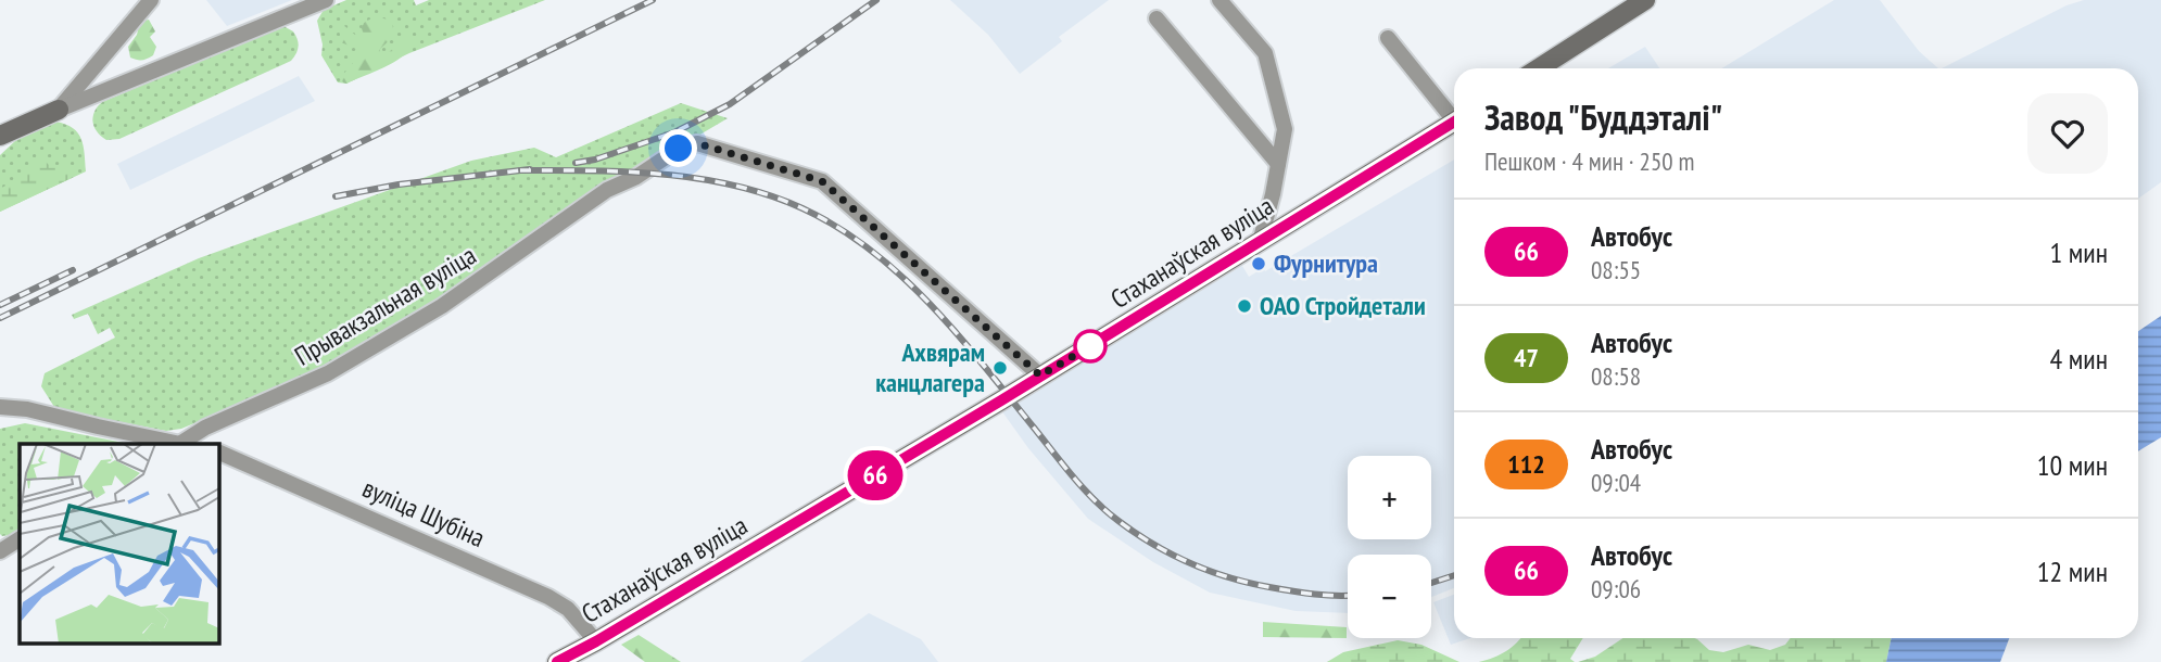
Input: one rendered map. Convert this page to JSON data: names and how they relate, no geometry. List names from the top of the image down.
{
  "streets": {
    "street": ["Стаханаўская вуліца", "Прывакзальная вуліца", "вуліца Шубіна"]
  },
  "crossings": [
    ["Стаханаўская вуліца", "Прывакзальная вуліца"],
    ["Стаханаўская вуліца", "вуліца Шубіна"]
  ],
  "places": ["Фурнитура", "ОАО Стройдетали", "Ахвярам канцлагера"],
  "lines": ["bus line 66"],
  "page": {
    "on_map": "66",
    "heading": ["Завод \"Буддэталі\"", "Пешком · 4 мин · 250 m"],
    "list": [
      {
        "mark": "66",
        "name": "Автобус",
        "note": "08:55",
        "value": "1 мин"
      },
      {
        "mark": "47",
        "name": "Автобус",
        "note": "08:58",
        "value": "4 мин"
      },
      {
        "mark": "112",
        "name": "Автобус",
        "note": "09:04",
        "value": "10 мин"
      },
      {
        "mark": "66",
        "name": "Автобус",
        "note": "09:06",
        "value": "12 мин"
      }
    ],
    "map_buttons": ["+", "−"]
  }
}
